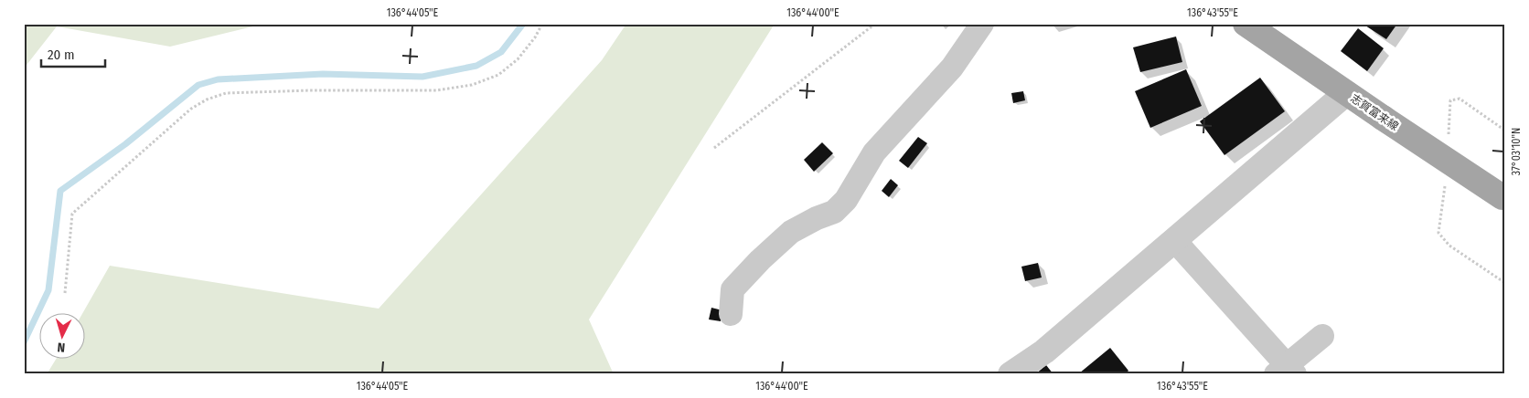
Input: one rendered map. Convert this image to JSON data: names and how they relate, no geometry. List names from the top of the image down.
{
  "streets": {
    "main road": ["志賀富来線"]
  },
  "scale_bar": "20 m",
  "north": "bottom",
  "coordinates": [
    "136°44'05\"E",
    "136°44'00\"E",
    "136°43'55\"E",
    "37°03'10\"N"
  ]
}
